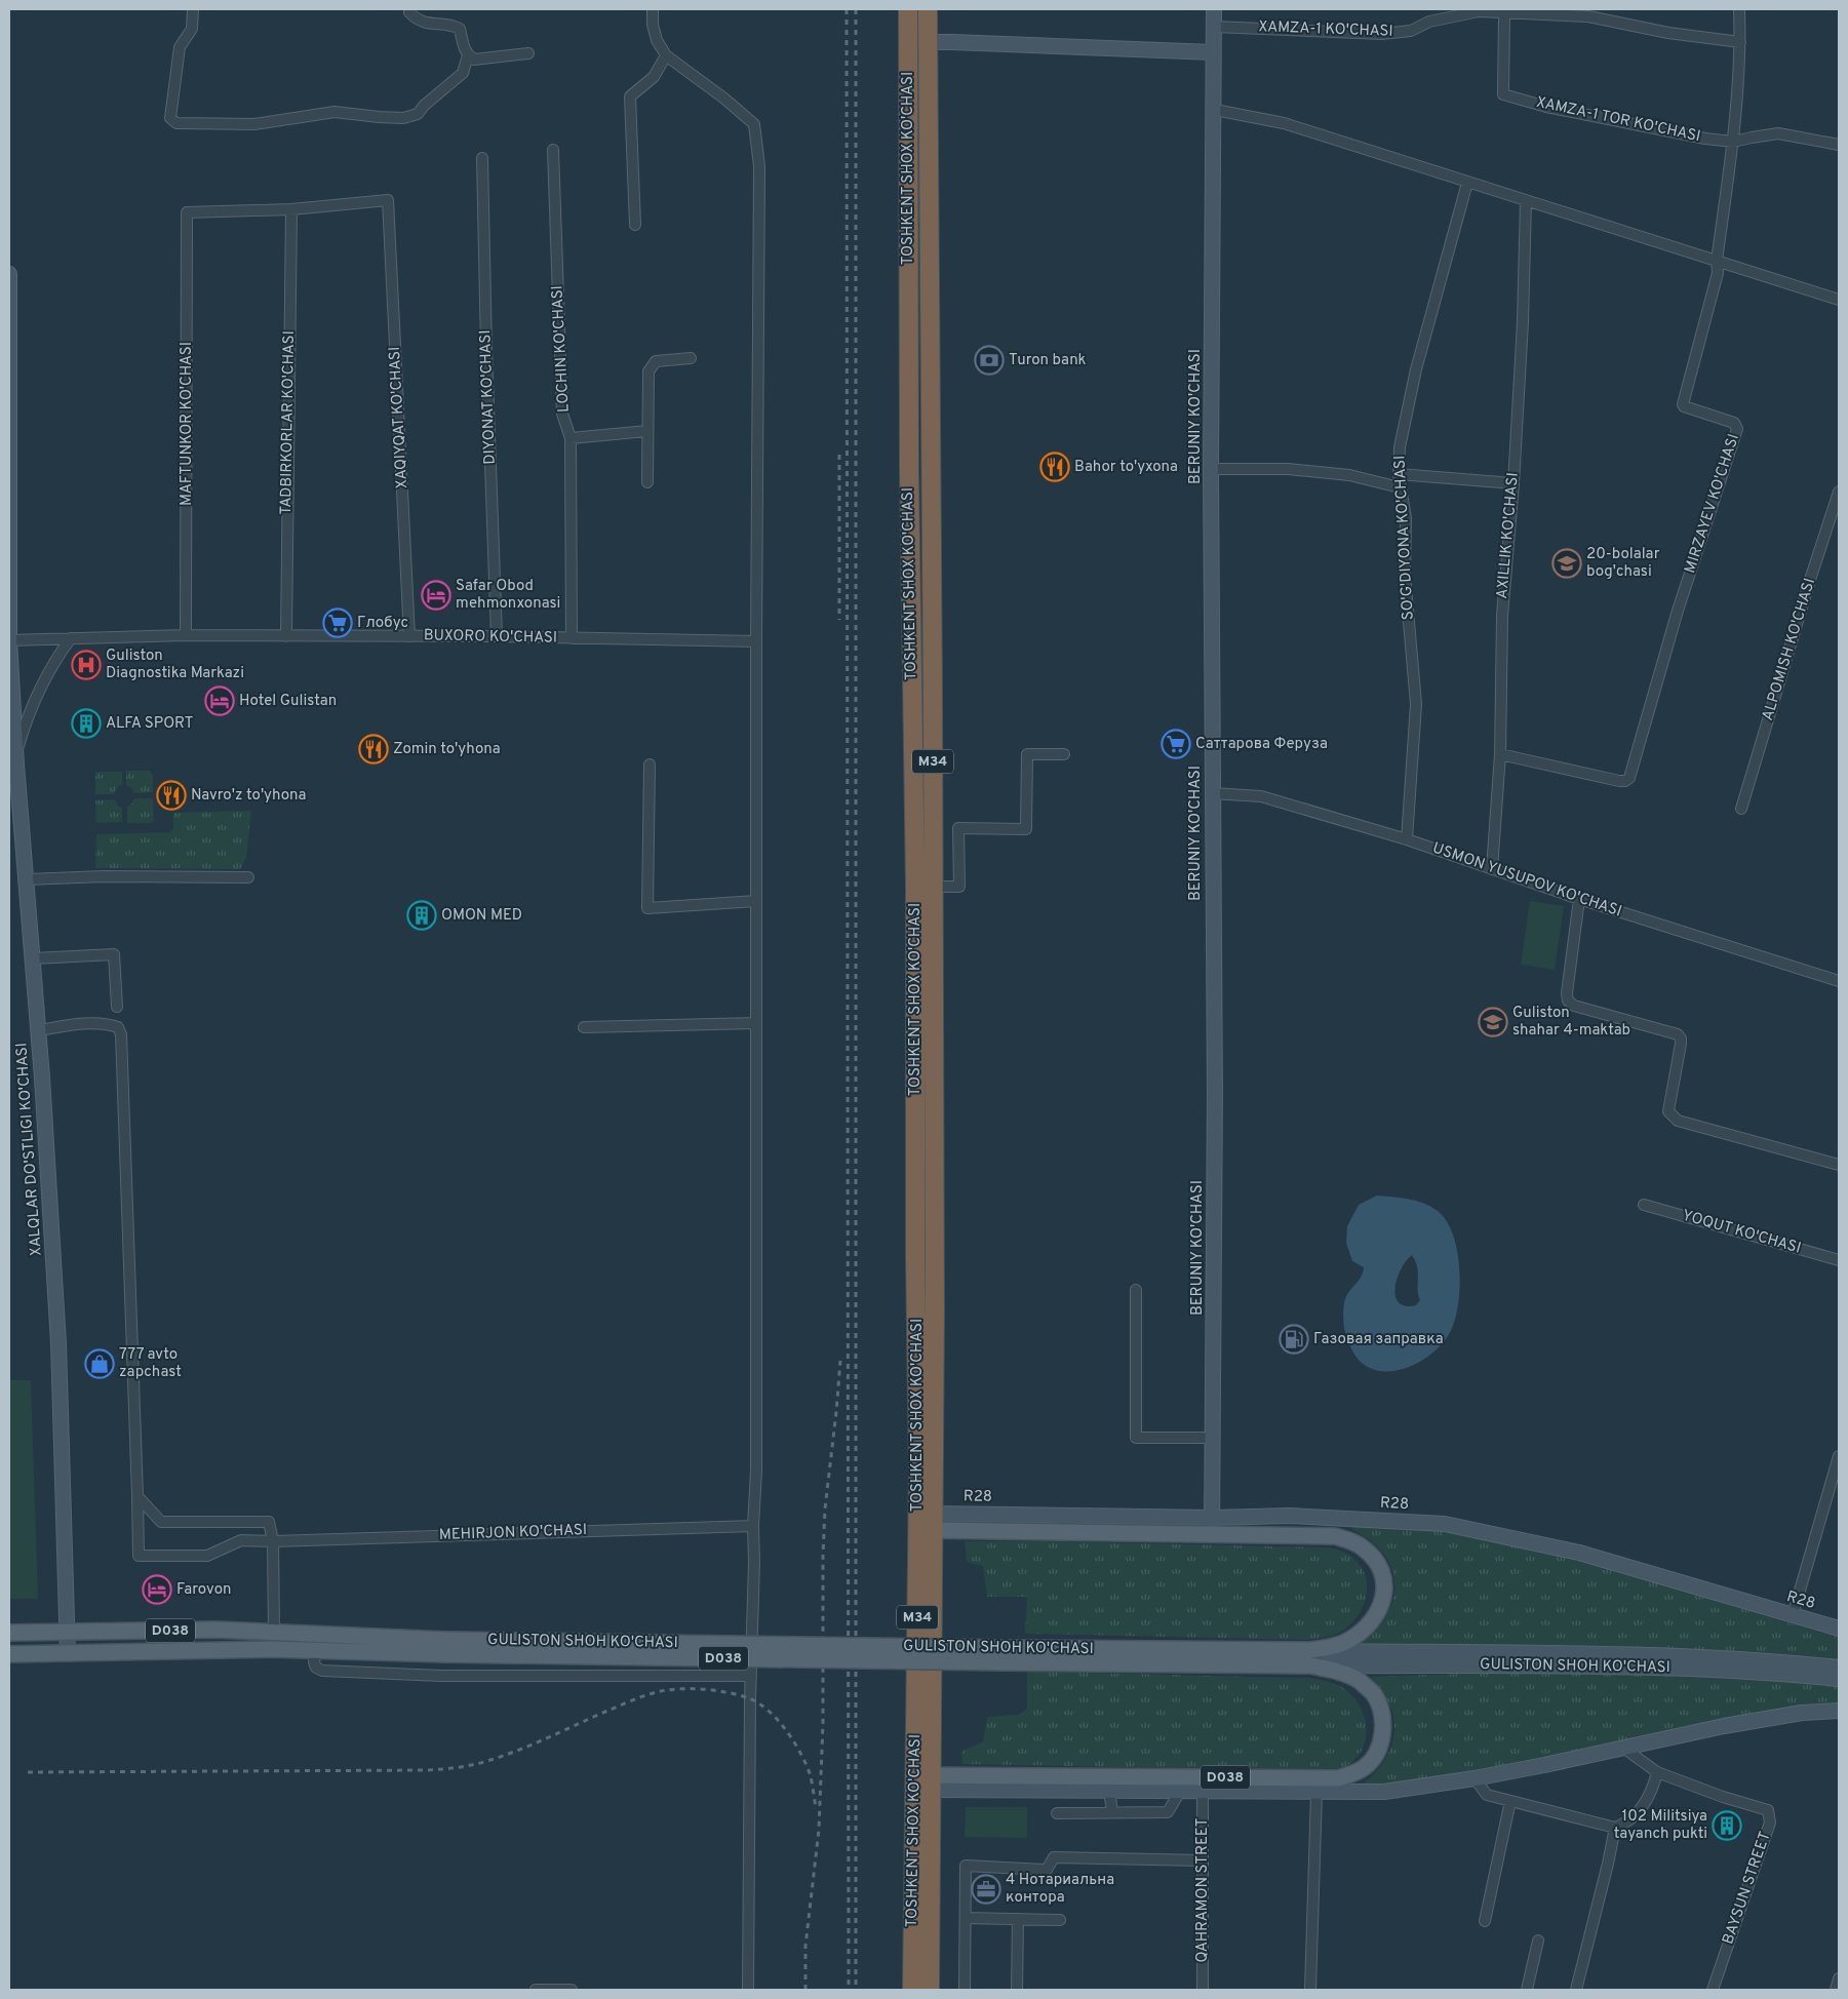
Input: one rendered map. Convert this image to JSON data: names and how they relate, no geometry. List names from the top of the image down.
{
  "streets": {
    "highway": ["TOSHKENT SHOX KO'CHASI", "M34"],
    "main road": ["D038", "GULISTON SHOH KO'CHASI"],
    "street": [
      "XAMZA-1 KO'CHASI",
      "XAMZA-1 TOR KO'CHASI",
      "LOCHIN KO'CHASI",
      "DIYONAT KO'CHASI",
      "BERUNIY KO'CHASI",
      "XAQIYQAT KO'CHASI",
      "TADBIRKORLAR KO'CHASI",
      "MAFTUNKOR KO'CHASI",
      "MIRZAYEV KO'CHASI",
      "AXILLIK KO'CHASI",
      "SO'G'DIYONA KO'CHASI",
      "BUXORO KO'CHASI",
      "ALPOMISH KO'CHASI",
      "USMON YUSUPOV KO'CHASI",
      "XALQLAR DO'STLIGI KO'CHASI",
      "YOQUT KO'CHASI",
      "R28",
      "MEHIRJON KO'CHASI",
      "BAYSUN STREET",
      "QAHRAMON STREET"
    ]
  },
  "crossings": [
    ["XAMZA-1 KO'CHASI", "XAMZA-1 TOR KO'CHASI"],
    ["XAMZA-1 KO'CHASI", "BERUNIY KO'CHASI"],
    ["XAMZA-1 KO'CHASI", "MIRZAYEV KO'CHASI"],
    ["XAMZA-1 TOR KO'CHASI", "MIRZAYEV KO'CHASI"],
    ["TOSHKENT SHOX KO'CHASI", "R28"],
    ["TOSHKENT SHOX KO'CHASI", "D038"],
    ["TOSHKENT SHOX KO'CHASI", "GULISTON SHOH KO'CHASI"],
    ["LOCHIN KO'CHASI", "BUXORO KO'CHASI"],
    ["DIYONAT KO'CHASI", "BUXORO KO'CHASI"],
    ["BERUNIY KO'CHASI", "USMON YUSUPOV KO'CHASI"],
    ["BERUNIY KO'CHASI", "R28"],
    ["BERUNIY KO'CHASI", "GULISTON SHOH KO'CHASI"],
    ["XAQIYQAT KO'CHASI", "TADBIRKORLAR KO'CHASI"],
    ["XAQIYQAT KO'CHASI", "MAFTUNKOR KO'CHASI"],
    ["XAQIYQAT KO'CHASI", "BUXORO KO'CHASI"],
    ["TADBIRKORLAR KO'CHASI", "MAFTUNKOR KO'CHASI"],
    ["TADBIRKORLAR KO'CHASI", "BUXORO KO'CHASI"],
    ["MAFTUNKOR KO'CHASI", "BUXORO KO'CHASI"],
    ["MIRZAYEV KO'CHASI", "AXILLIK KO'CHASI"],
    ["AXILLIK KO'CHASI", "USMON YUSUPOV KO'CHASI"],
    ["SO'G'DIYONA KO'CHASI", "USMON YUSUPOV KO'CHASI"],
    ["BUXORO KO'CHASI", "XALQLAR DO'STLIGI KO'CHASI"],
    ["XALQLAR DO'STLIGI KO'CHASI", "GULISTON SHOH KO'CHASI"],
    ["R28", "GULISTON SHOH KO'CHASI"],
    ["D038", "GULISTON SHOH KO'CHASI"],
    ["D038", "QAHRAMON STREET"]
  ],
  "places": {
    "bank": ["Turon bank"],
    "restaurant": ["Bahor to'yxona", "Zomin to'yhona", "Navro'z to'yhona"],
    "school or university": ["20-bolalar bog'chasi", "Guliston shahar 4-maktab"],
    "hotel": ["Safar Obod mehmonxonasi", "Hotel Gulistan", "Farovon"],
    "supermarket": ["Глобус", "Саттарова Феруза"],
    "hospital": ["Guliston Diagnostika Markazi"],
    "building": ["ALFA SPORT", "OMON MED", "102 Militsiya tayanch pukti"],
    "fuel station": ["Газовая заправка"],
    "shop": ["777 avto zapchast"],
    "office": ["4 Нотариальна контора"]
  }
}
